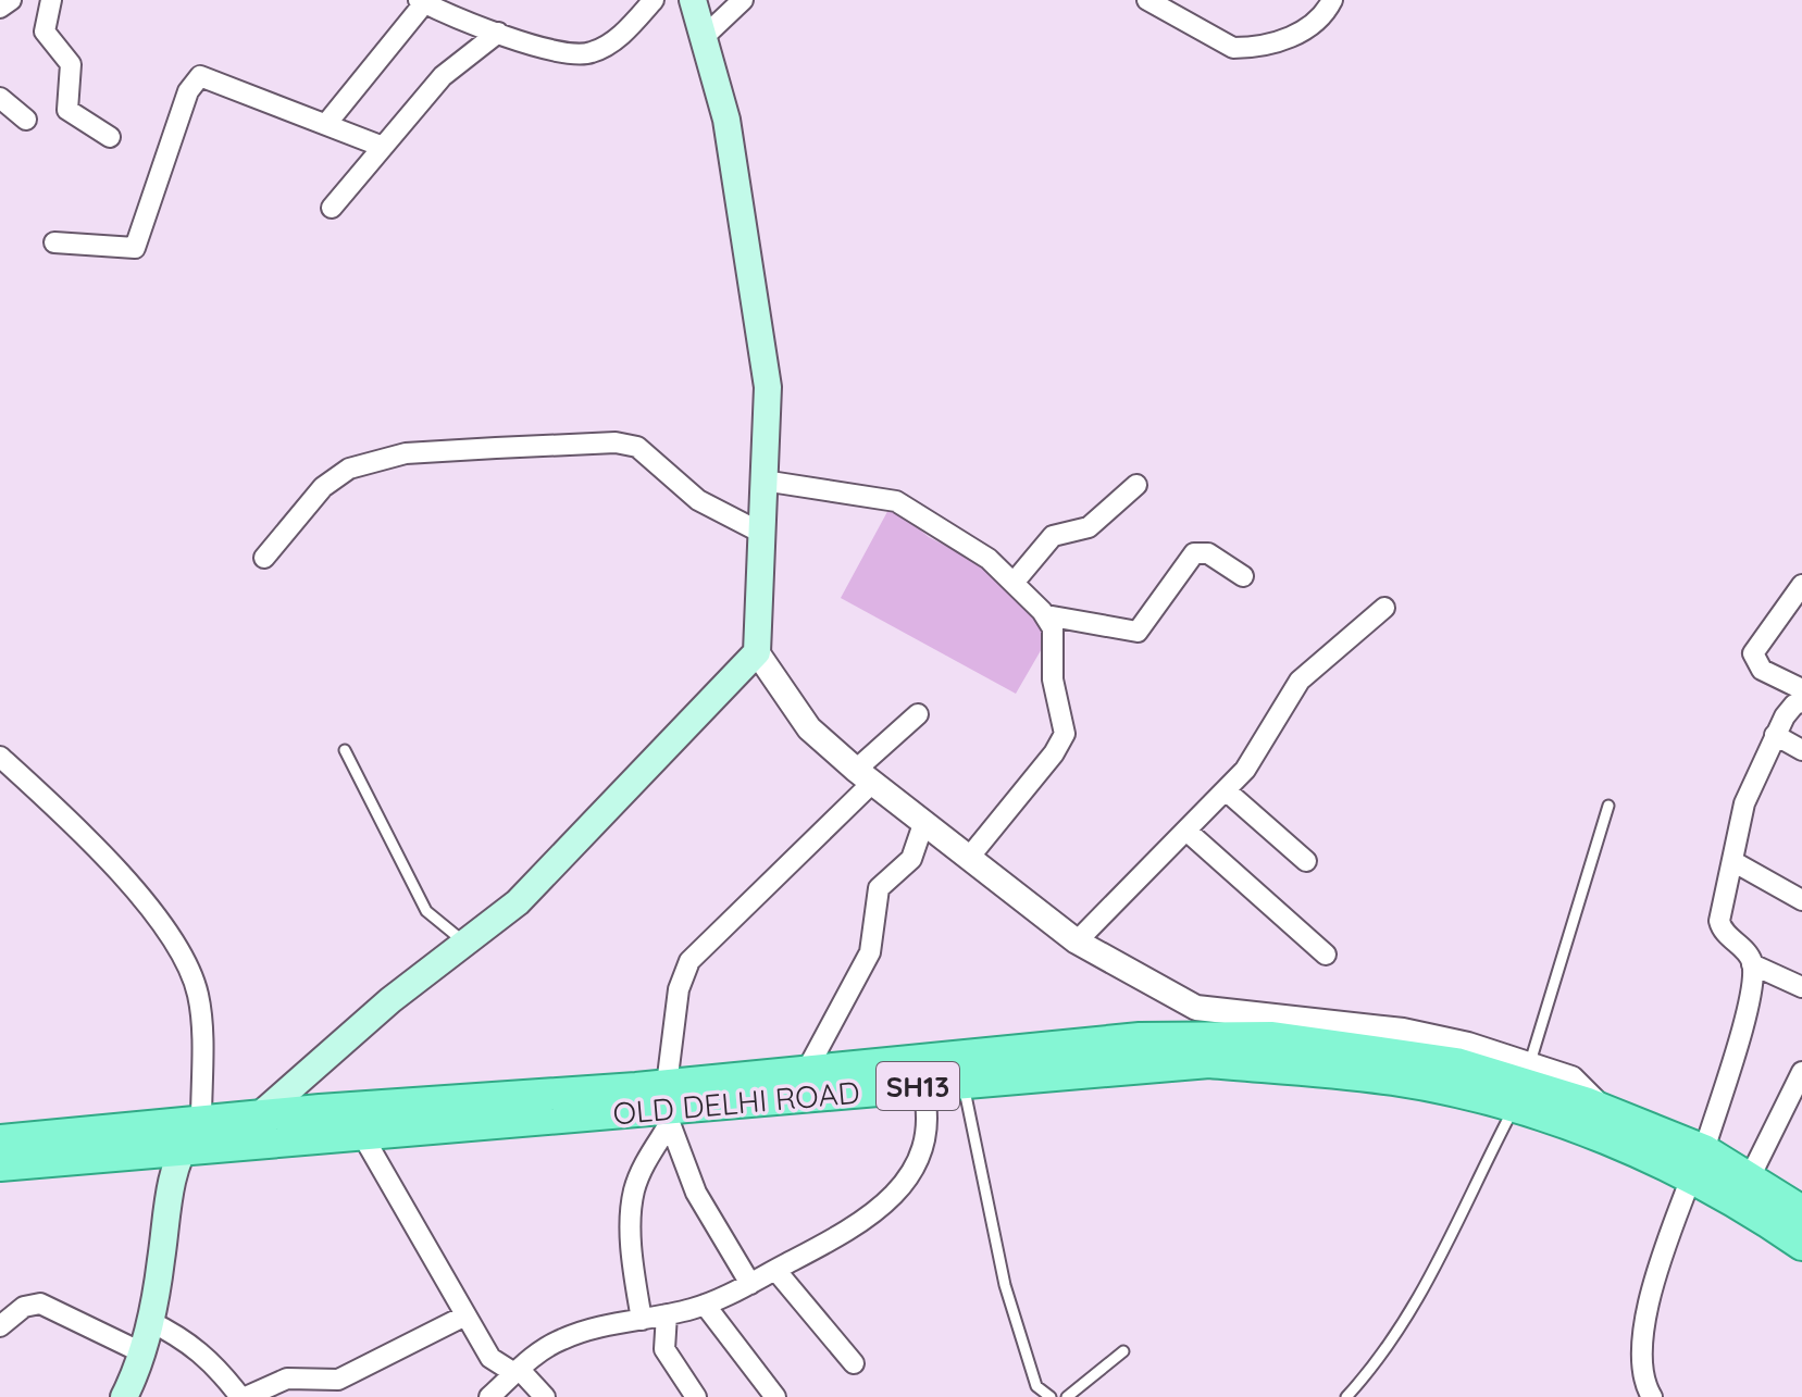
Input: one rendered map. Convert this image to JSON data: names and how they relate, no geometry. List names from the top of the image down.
{
  "streets": {
    "main road": ["SH13", "OLD DELHI ROAD"]
  }
}
